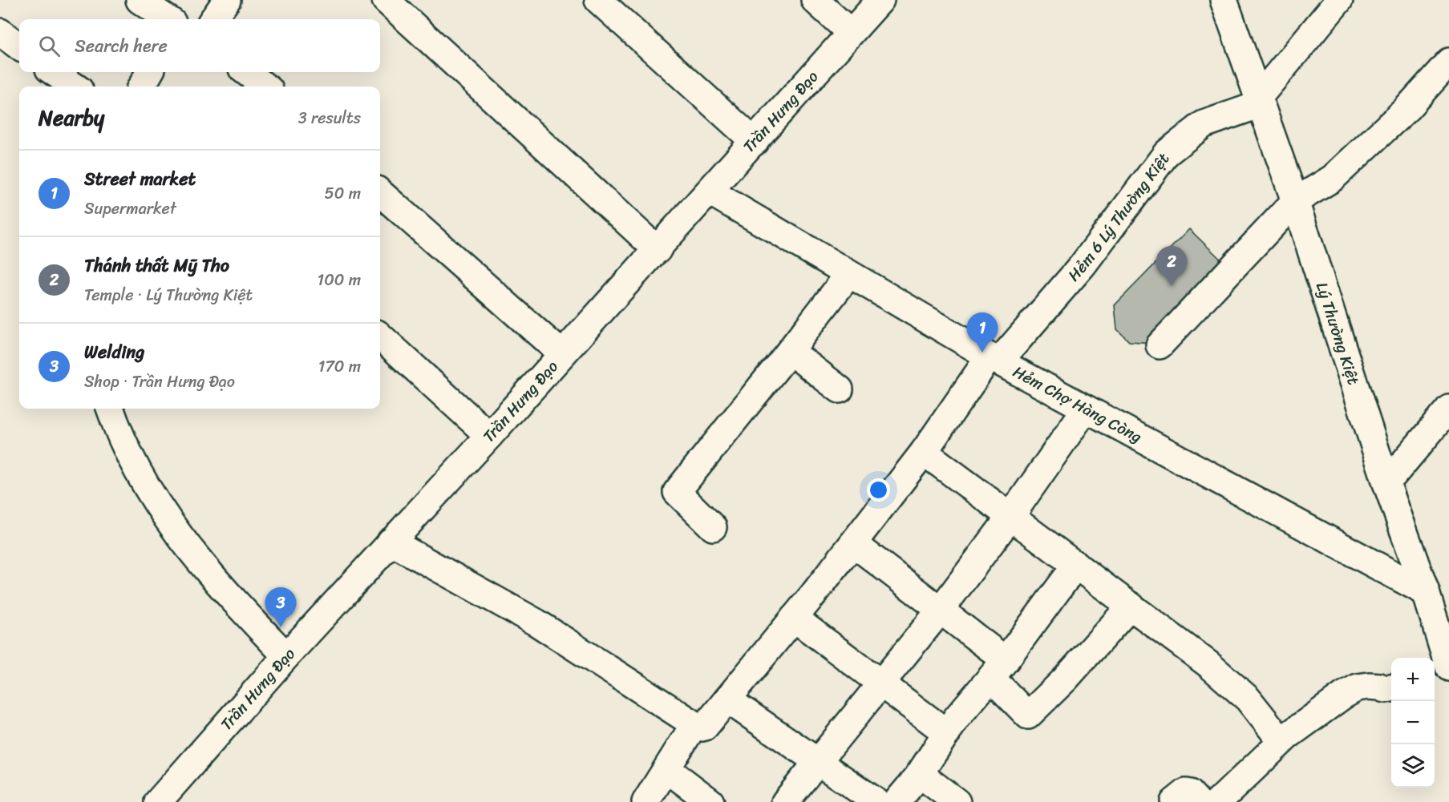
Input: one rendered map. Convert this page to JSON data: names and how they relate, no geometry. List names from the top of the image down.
{
  "streets": {
    "street": [
      "Trần Hưng Đạo",
      "Hẻm 6 Lý Thường Kiệt",
      "Lý Thường Kiệt",
      "Hẻm Chợ Hàng Còng"
    ]
  },
  "crossings": [
    ["Trần Hưng Đạo", "Hẻm Chợ Hàng Còng"],
    ["Hẻm 6 Lý Thường Kiệt", "Lý Thường Kiệt"],
    ["Hẻm 6 Lý Thường Kiệt", "Hẻm Chợ Hàng Còng"],
    ["Lý Thường Kiệt", "Hẻm Chợ Hàng Còng"]
  ],
  "page": {
    "search": "Search here",
    "heading": ["Nearby", "3 results"],
    "list": [
      {
        "mark": "1",
        "name": "Street market",
        "note": "Supermarket",
        "value": "50 m"
      },
      {
        "mark": "2",
        "name": "Thánh thất Mỹ Tho",
        "note": "Temple · Lý Thường Kiệt",
        "value": "100 m"
      },
      {
        "mark": "3",
        "name": "Welding",
        "note": "Shop · Trần Hưng Đạo",
        "value": "170 m"
      }
    ],
    "pins": ["2", "1", "3"],
    "map_buttons": ["+", "−"]
  }
}
